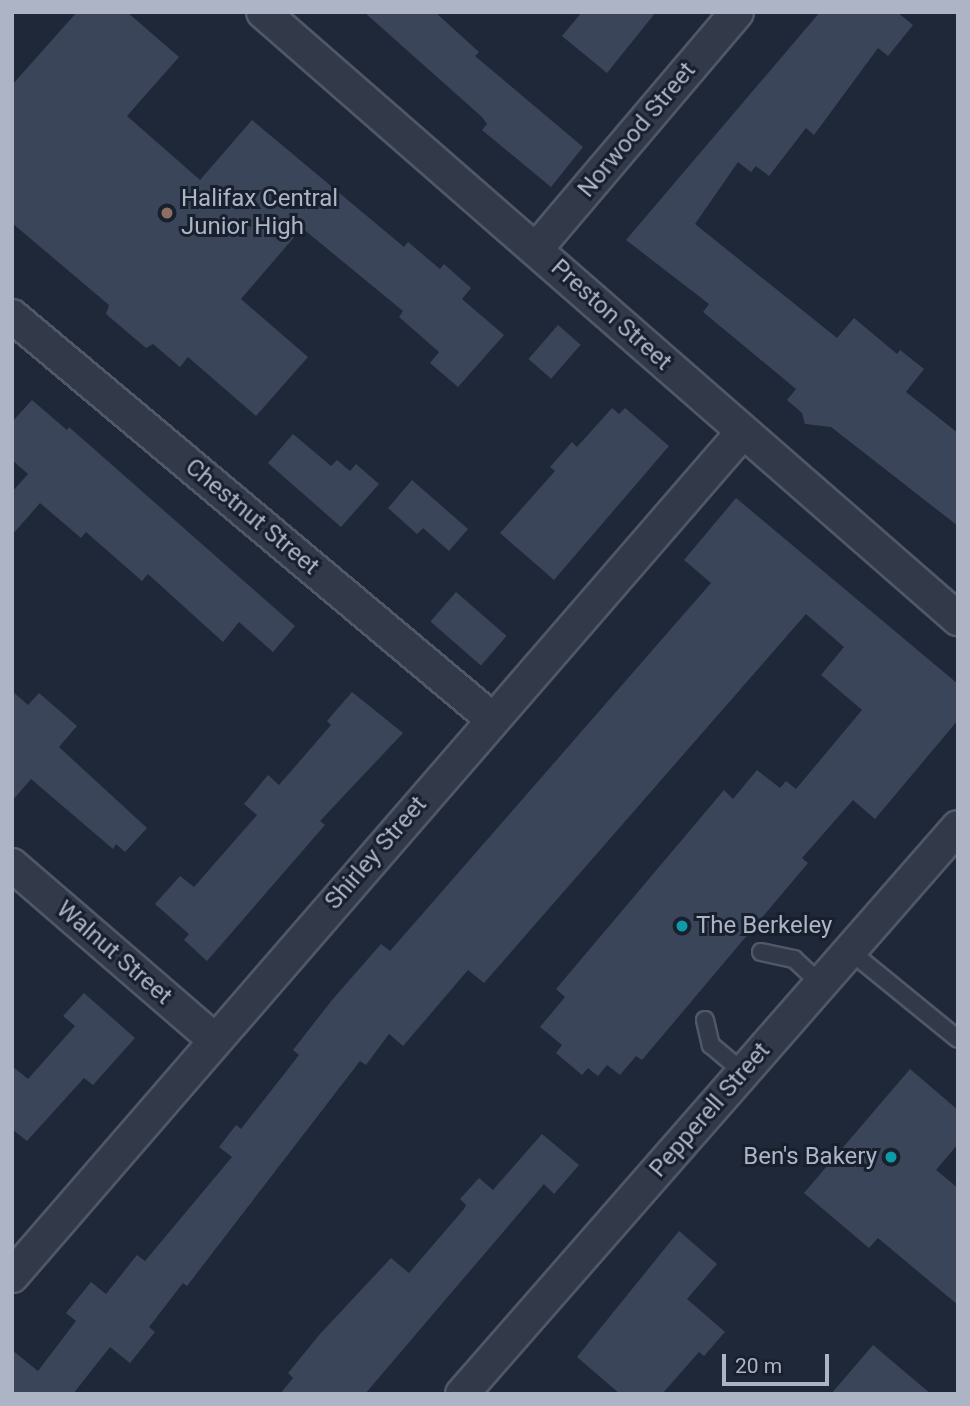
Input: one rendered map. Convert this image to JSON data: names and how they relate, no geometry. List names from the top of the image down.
{
  "streets": {
    "street": [
      "Norwood Street",
      "Preston Street",
      "Chestnut Street",
      "Shirley Street",
      "Walnut Street",
      "Pepperell Street"
    ]
  },
  "crossings": [
    ["Norwood Street", "Preston Street"],
    ["Preston Street", "Shirley Street"],
    ["Chestnut Street", "Shirley Street"],
    ["Shirley Street", "Walnut Street"]
  ],
  "places": ["Halifax Central Junior High", "The Berkeley", "Ben's Bakery"],
  "scale_bar": "20 m"
}
